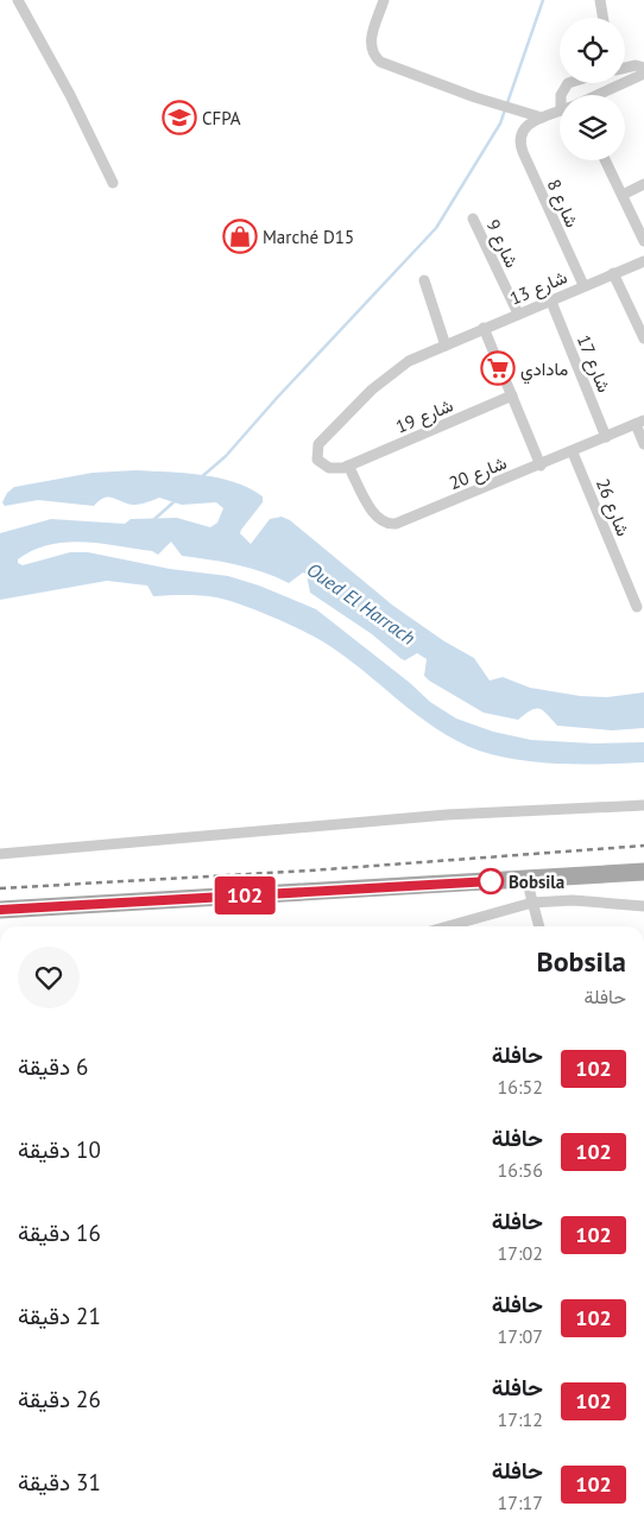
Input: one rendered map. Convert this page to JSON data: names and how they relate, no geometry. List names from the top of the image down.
{
  "streets": {
    "street": [
      "شارع 8",
      "شارع 9",
      "شارع 13",
      "شارع 17",
      "شارع 19",
      "شارع 20",
      "شارع 26"
    ]
  },
  "crossings": [
    ["شارع 8", "شارع 13"],
    ["شارع 9", "شارع 13"],
    ["شارع 13", "شارع 17"],
    ["شارع 13", "شارع 19"],
    ["شارع 13", "شارع 20"],
    ["شارع 17", "شارع 20"],
    ["شارع 19", "شارع 20"],
    ["شارع 20", "شارع 26"]
  ],
  "water": ["Oued El Harrach"],
  "places": {
    "school or university": ["CFPA"],
    "shop": ["Marché D15"],
    "supermarket": ["مادادي"],
    "other": ["Bobsila"]
  },
  "lines": ["bus line 102"],
  "page": {
    "on_map": "102",
    "heading": ["Bobsila", "حافلة"],
    "list": [
      {
        "mark": "102",
        "name": "حافلة",
        "note": "16:52",
        "value": "6 دقيقة"
      },
      {
        "mark": "102",
        "name": "حافلة",
        "note": "16:56",
        "value": "10 دقيقة"
      },
      {
        "mark": "102",
        "name": "حافلة",
        "note": "17:02",
        "value": "16 دقيقة"
      },
      {
        "mark": "102",
        "name": "حافلة",
        "note": "17:07",
        "value": "21 دقيقة"
      },
      {
        "mark": "102",
        "name": "حافلة",
        "note": "17:12",
        "value": "26 دقيقة"
      },
      {
        "mark": "102",
        "name": "حافلة",
        "note": "17:17",
        "value": "31 دقيقة"
      }
    ]
  }
}
